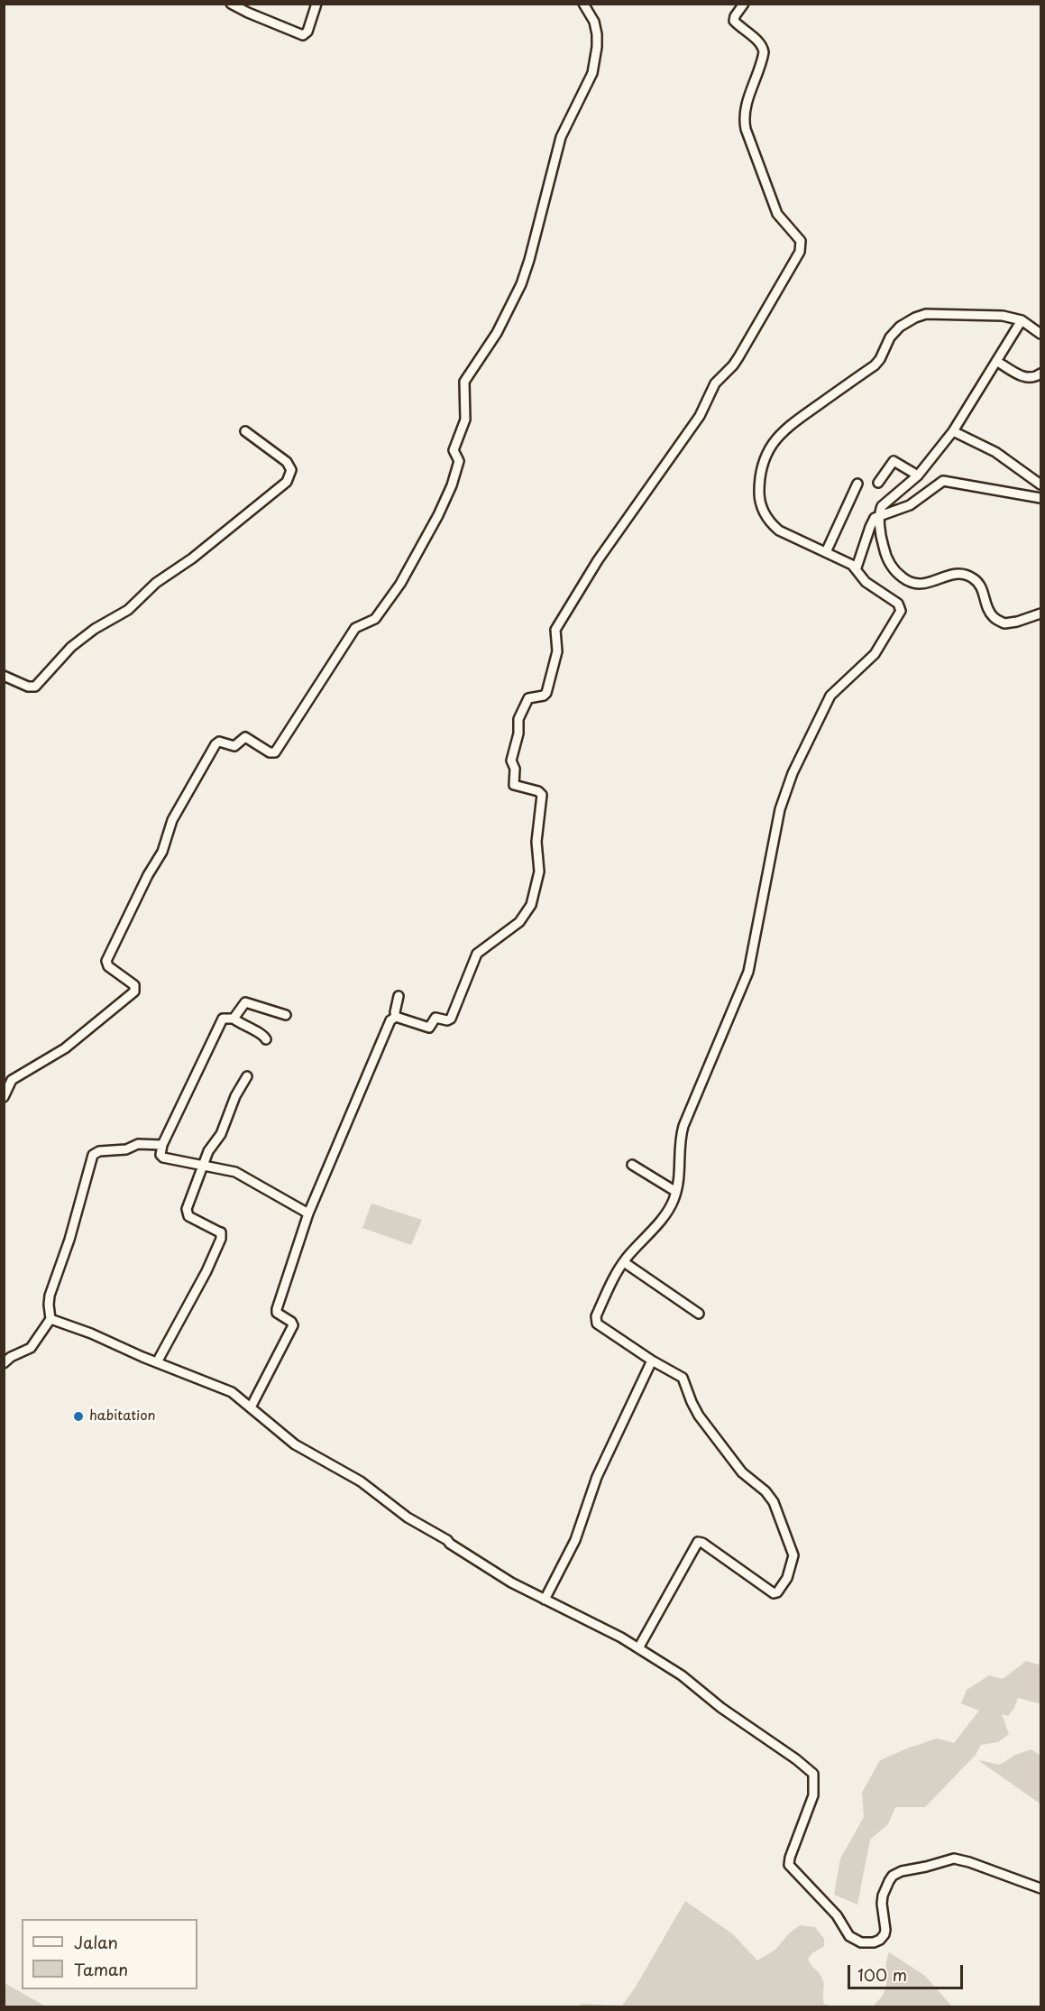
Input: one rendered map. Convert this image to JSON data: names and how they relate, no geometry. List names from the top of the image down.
{
  "places": ["habitation"],
  "legend": ["Jalan", "Taman"],
  "scale_bar": "100 m"
}
